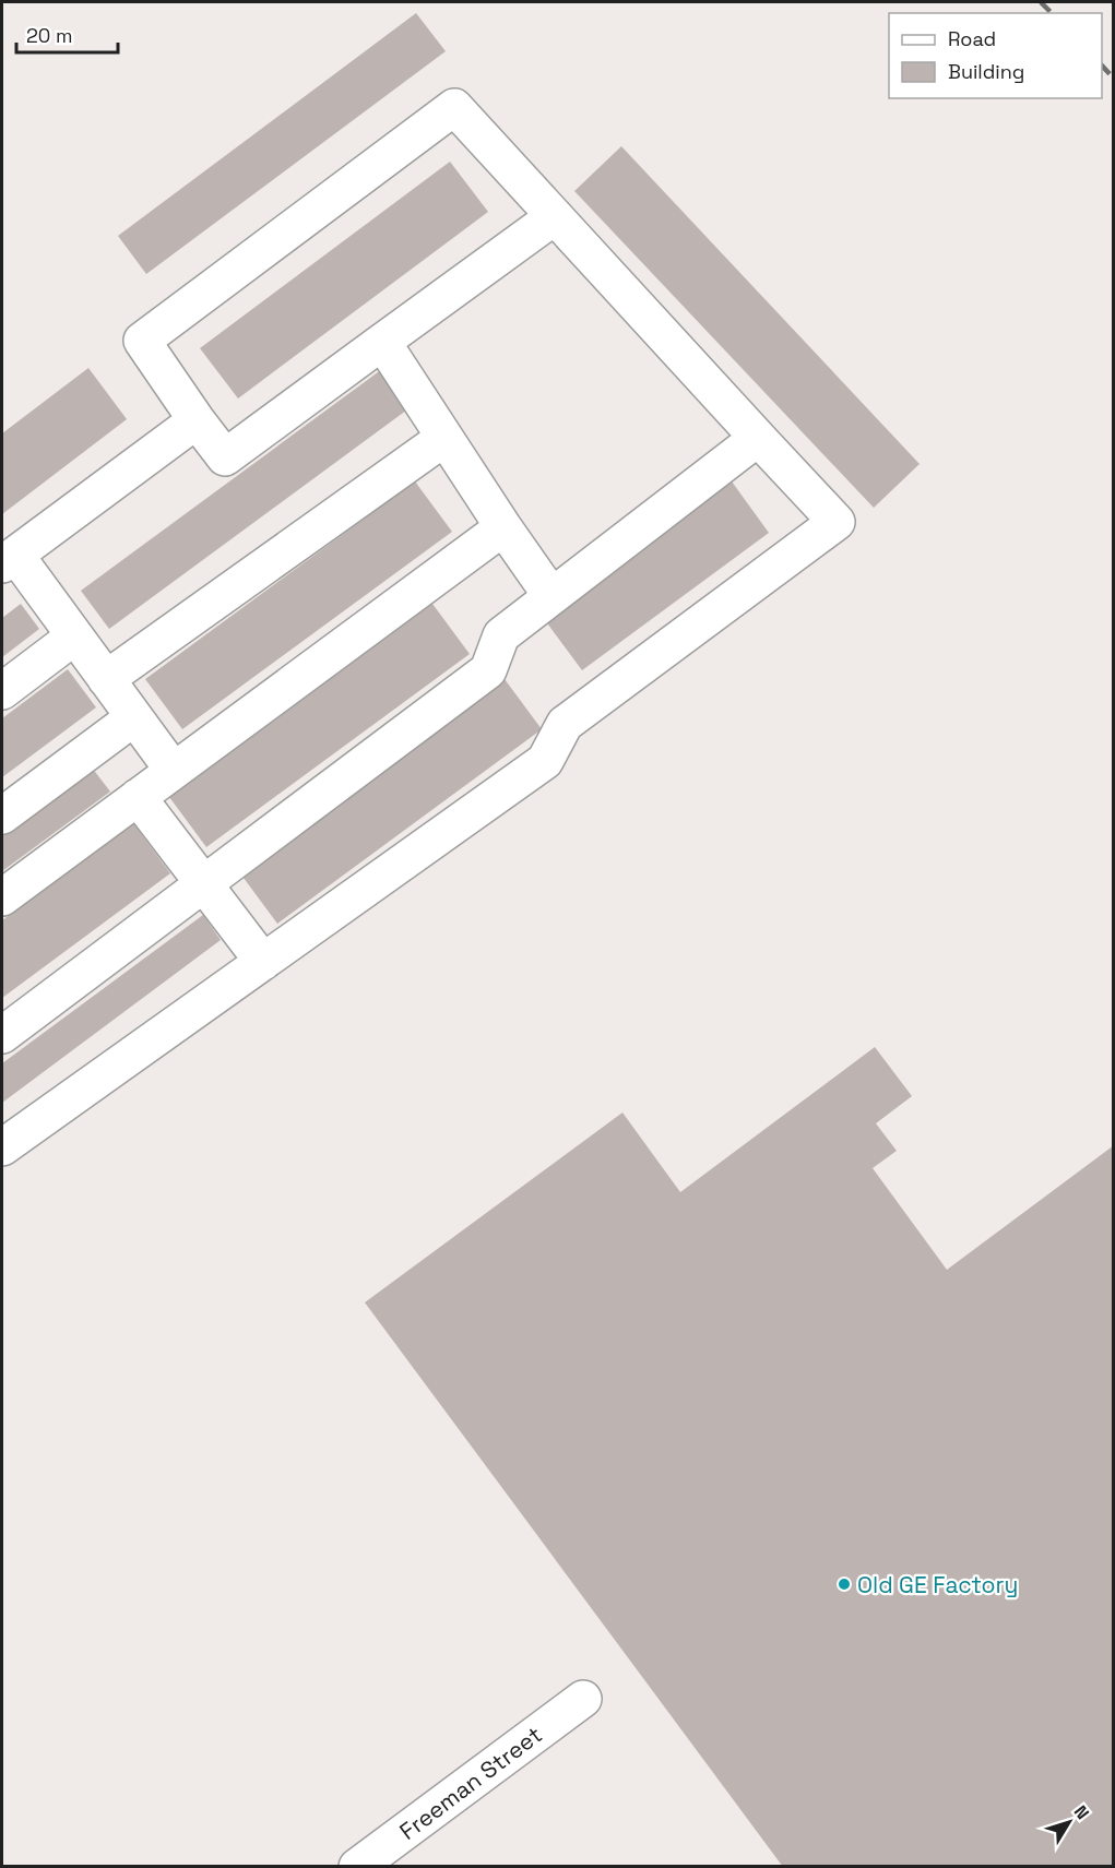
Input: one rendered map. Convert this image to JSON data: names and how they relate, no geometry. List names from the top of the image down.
{
  "streets": {
    "street": ["Freeman Street"]
  },
  "places": ["Old GE Factory"],
  "legend": ["Road", "Building"],
  "scale_bar": "20 m",
  "north": "top right"
}
